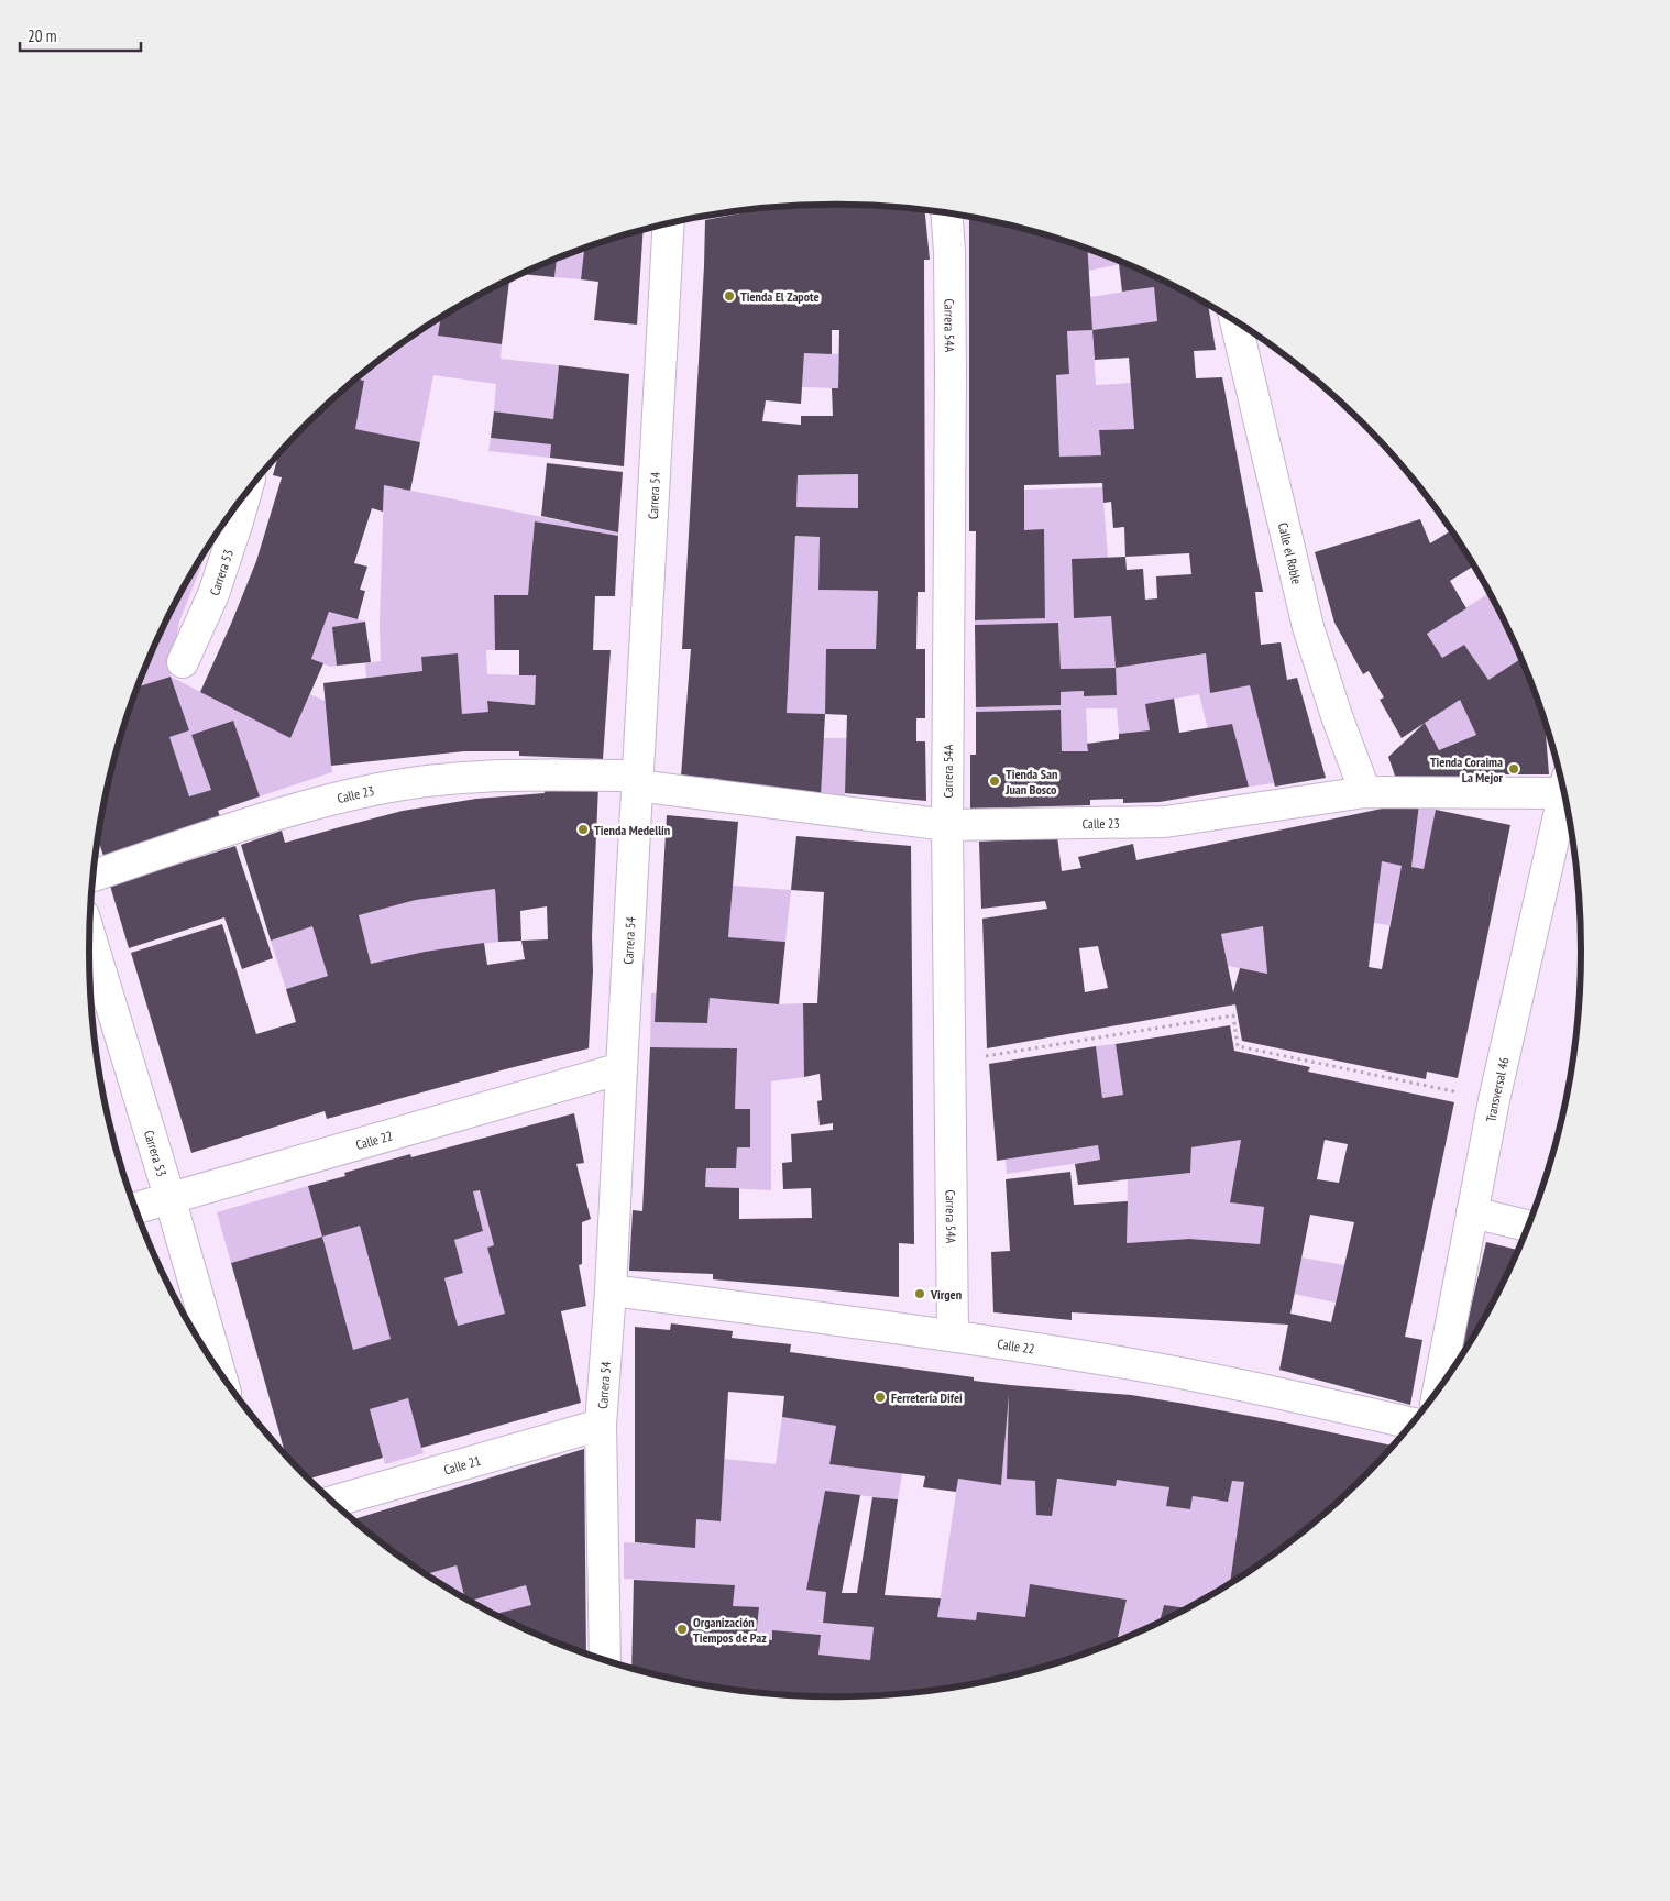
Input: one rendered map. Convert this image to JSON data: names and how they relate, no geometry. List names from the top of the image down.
{
  "streets": {
    "street": [
      "Carrera 54A",
      "Carrera 54",
      "Calle el Roble",
      "Carrera 53",
      "Calle 23",
      "Transversal 46",
      "Calle 22",
      "Calle 21"
    ]
  },
  "crossings": [
    ["Carrera 54A", "Calle 23"],
    ["Carrera 54A", "Calle 22"],
    ["Carrera 54", "Calle 23"],
    ["Carrera 54", "Calle 22"],
    ["Carrera 54", "Calle 21"],
    ["Calle el Roble", "Calle 23"],
    ["Carrera 53", "Calle 22"]
  ],
  "places": [
    "Tienda El Zapote",
    "Tienda Coraima La Mejor",
    "Tienda San Juan Bosco",
    "Tienda Medellín",
    "Virgen",
    "Ferretería Difei",
    "Organización Tiempos de Paz"
  ],
  "scale_bar": "20 m"
}
